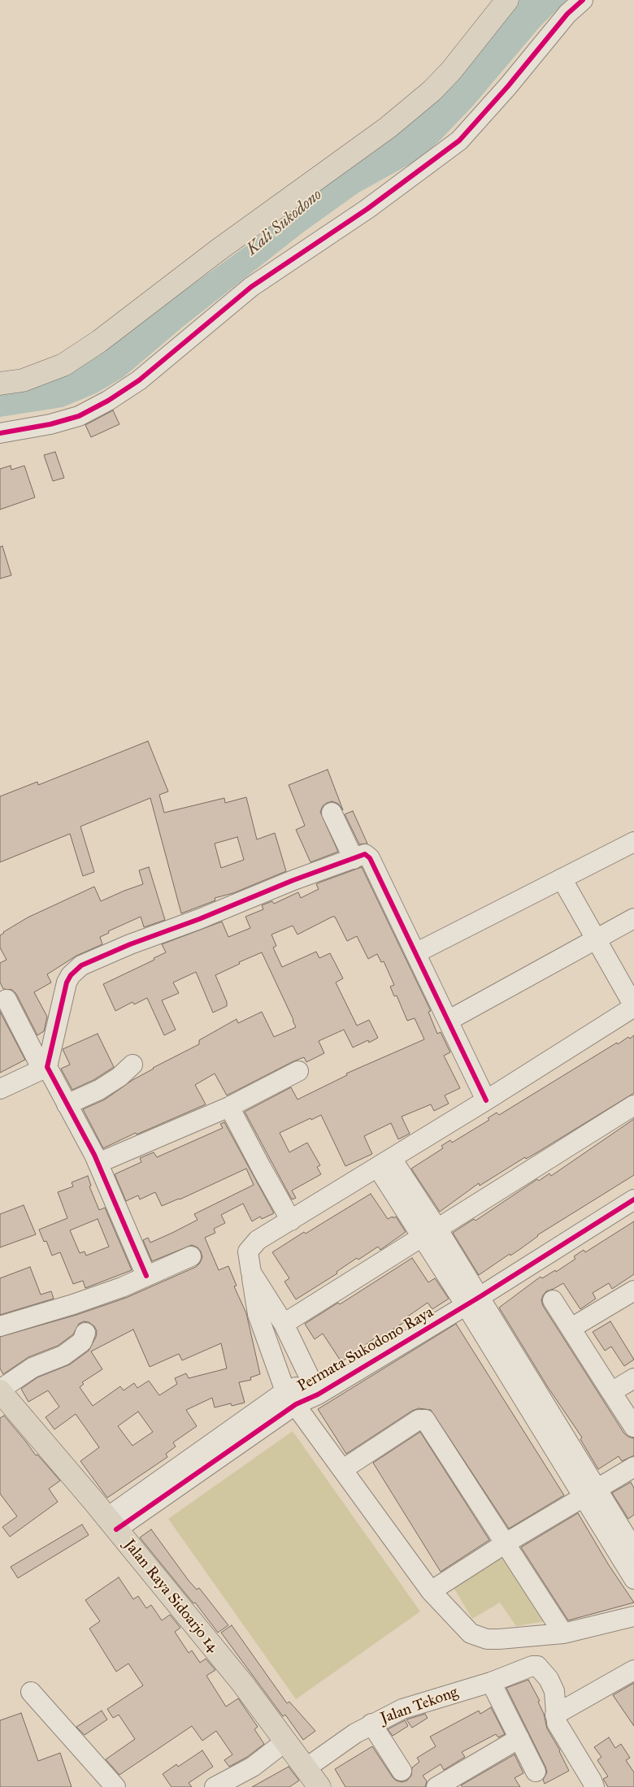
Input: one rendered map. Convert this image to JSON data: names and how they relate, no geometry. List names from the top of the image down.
{
  "streets": {
    "main road": ["Jalan Raya Sidoarjo 14"],
    "street": ["Permata Sukodono Raya", "Jalan Tekong"]
  },
  "crossings": [
    ["Permata Sukodono Raya", "Jalan Raya Sidoarjo 14"],
    ["Jalan Raya Sidoarjo 14", "Jalan Tekong"]
  ],
  "water": ["Kali Sukodono"]
}
